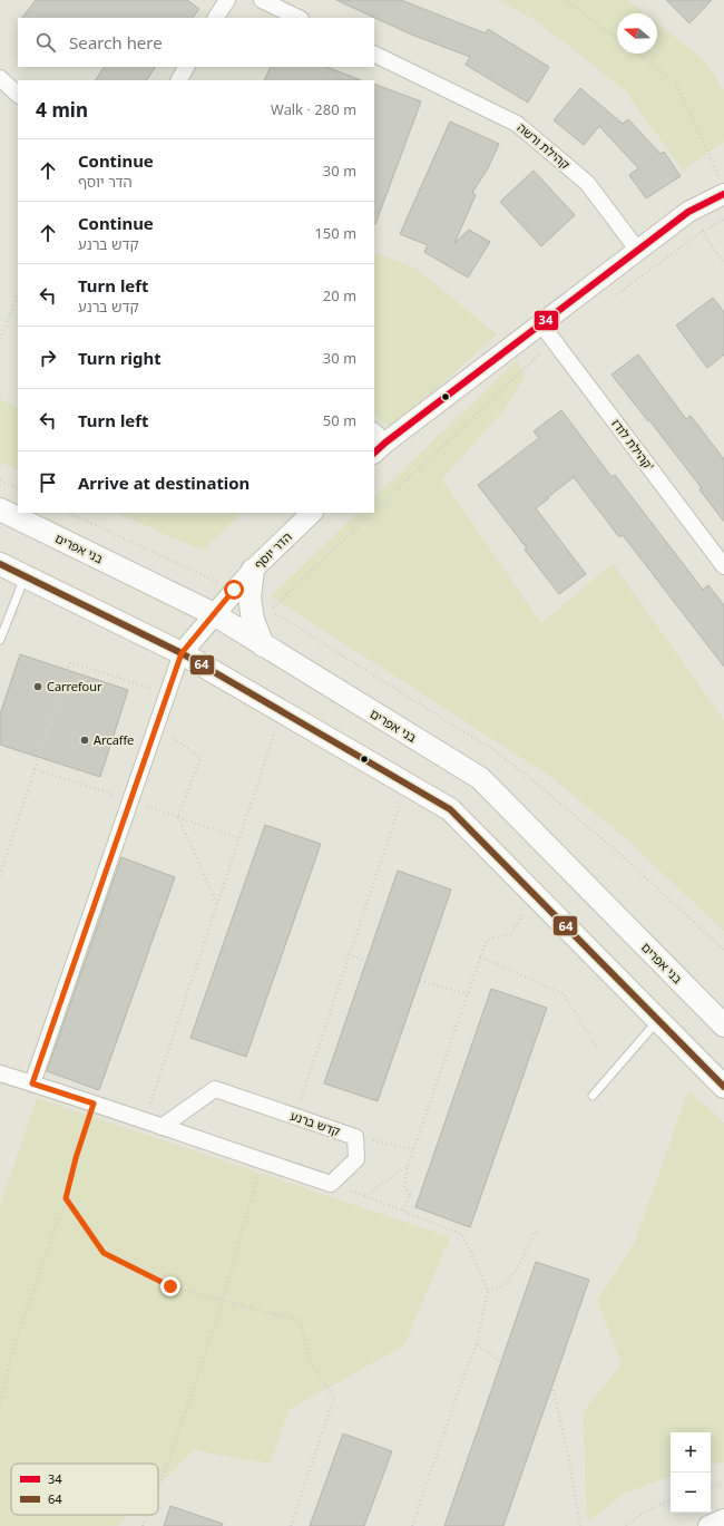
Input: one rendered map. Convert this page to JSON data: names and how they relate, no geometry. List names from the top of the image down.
{
  "streets": {
    "main road": ["בני אפרים"],
    "street": [
      "קהילת ורשה",
      "קהילת לודז'",
      "הדר יוסף",
      "קדש ברנע"
    ]
  },
  "crossings": [
    ["בני אפרים", "הדר יוסף"]
  ],
  "places": ["Carrefour", "Arcaffe"],
  "lines": ["transit line 34", "transit line 64"],
  "legend": ["34", "64"],
  "north": "left",
  "page": {
    "search": "Search here",
    "heading": ["4 min", "Walk · 280 m"],
    "list": [
      ["Continue", "הדר יוסף", "30 m"],
      ["Continue", "קדש ברנע", "150 m"],
      ["Turn left", "קדש ברנע", "20 m"],
      ["Turn right", "30 m"],
      ["Turn left", "50 m"],
      "Arrive at destination"
    ],
    "map_buttons": ["+", "−"]
  }
}
